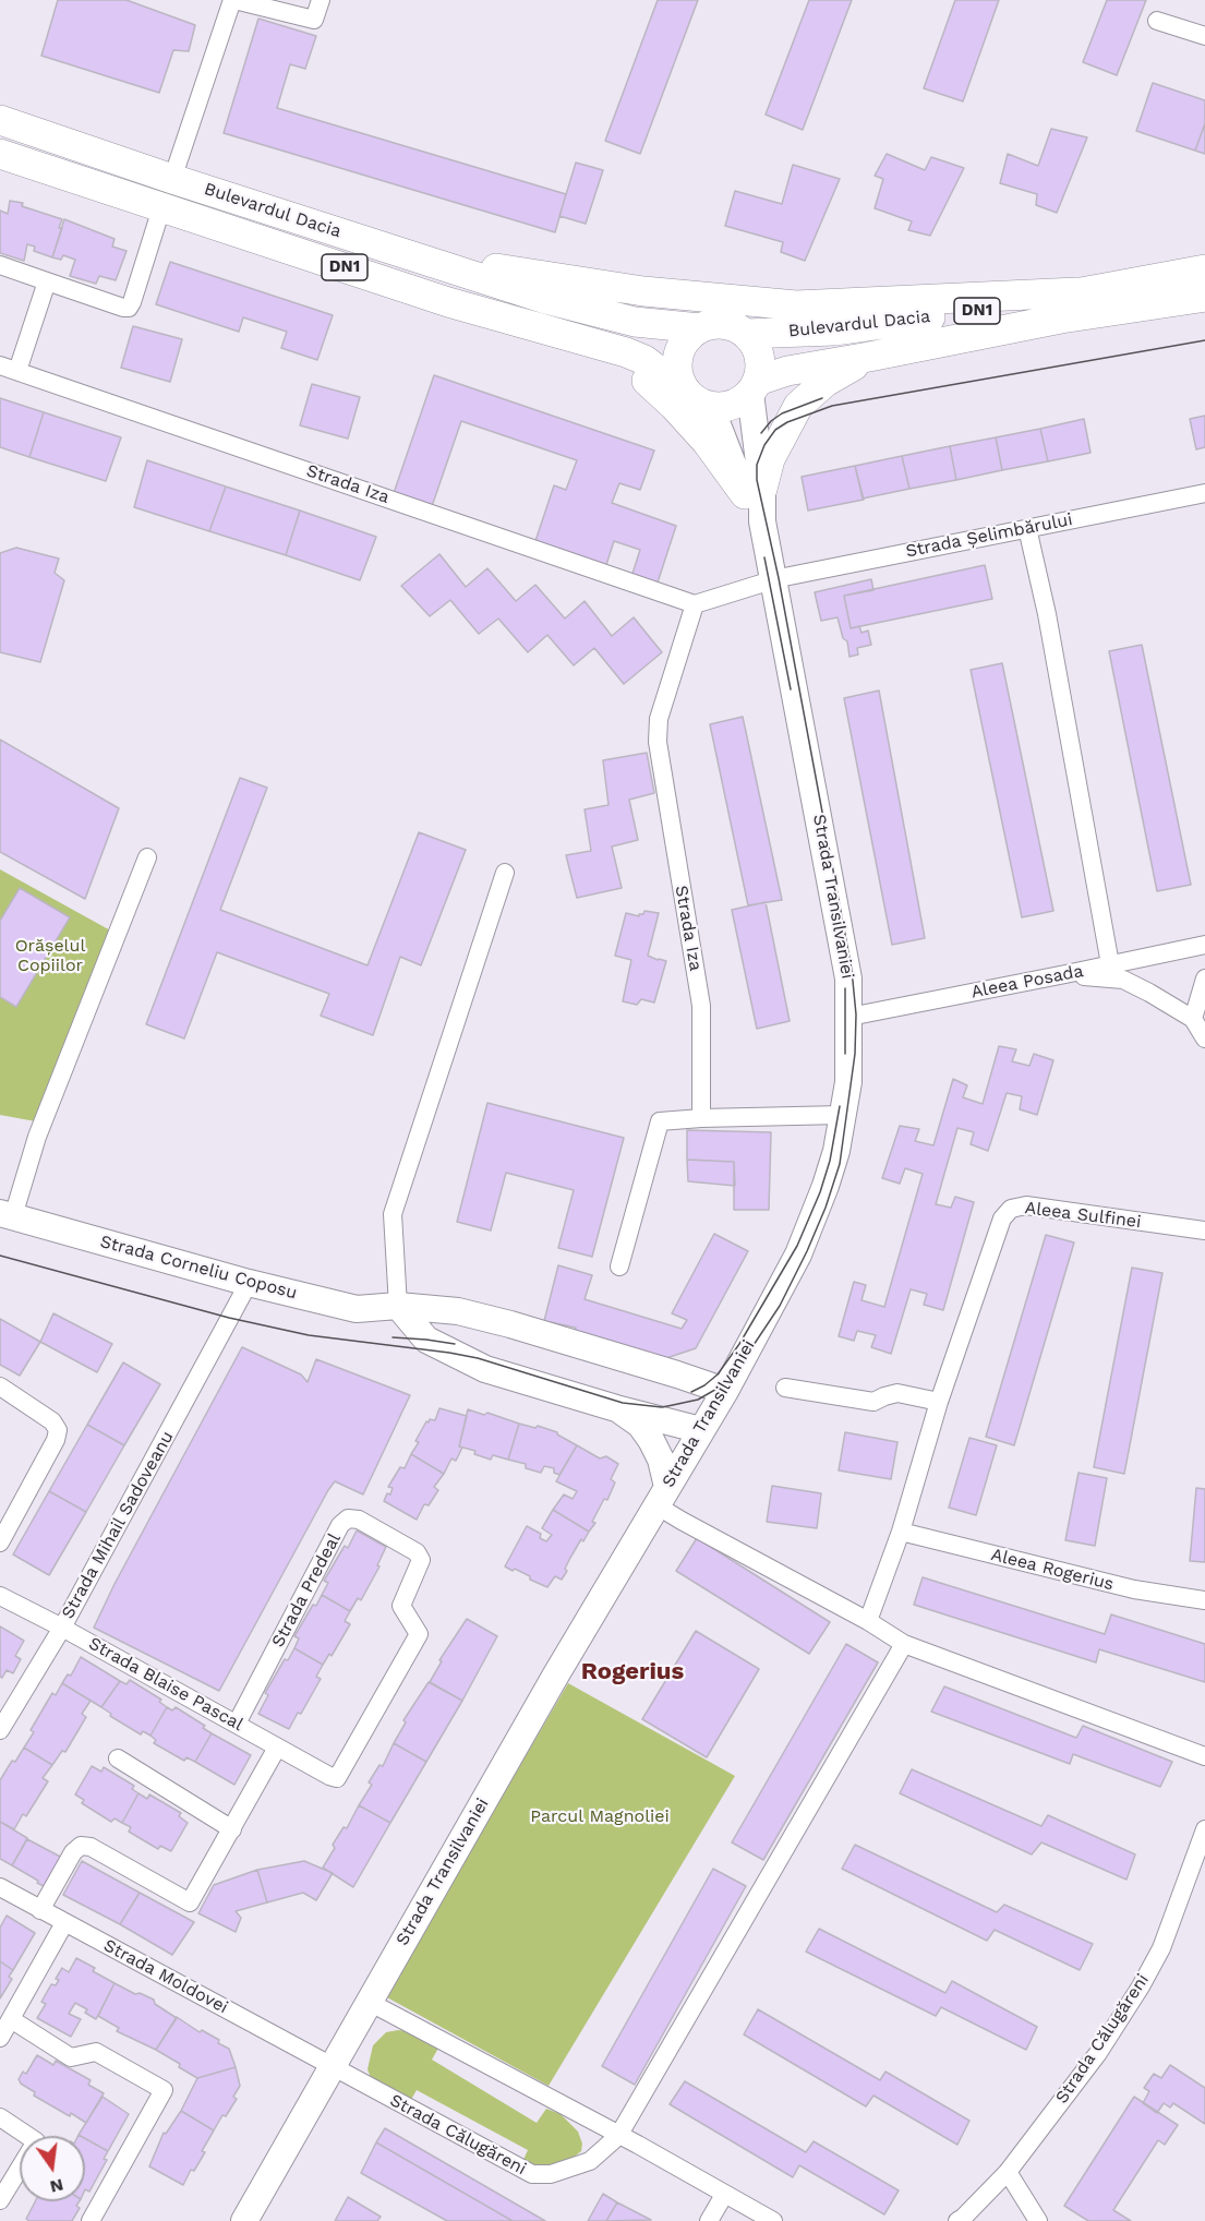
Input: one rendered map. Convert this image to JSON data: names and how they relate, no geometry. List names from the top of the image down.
{
  "streets": {
    "main road": [
      "Bulevardul Dacia",
      "DN1",
      "Strada Transilvaniei",
      "Strada Corneliu Coposu"
    ],
    "street": [
      "Strada Iza",
      "Strada Șelimbărului",
      "Aleea Posada",
      "Aleea Sulfinei",
      "Strada Mihail Sadoveanu",
      "Aleea Rogerius",
      "Strada Predeal",
      "Strada Blaise Pascal",
      "Strada Moldovei",
      "Strada Călugăreni"
    ]
  },
  "crossings": [
    ["Bulevardul Dacia", "DN1"],
    ["Bulevardul Dacia", "Strada Transilvaniei"],
    ["DN1", "Strada Transilvaniei"],
    ["Strada Șelimbărului", "Strada Transilvaniei"],
    ["Strada Transilvaniei", "Aleea Posada"],
    ["Strada Transilvaniei", "Strada Corneliu Coposu"],
    ["Strada Transilvaniei", "Strada Moldovei"],
    ["Strada Transilvaniei", "Strada Călugăreni"],
    ["Aleea Sulfinei", "Aleea Rogerius"],
    ["Strada Corneliu Coposu", "Strada Mihail Sadoveanu"],
    ["Strada Mihail Sadoveanu", "Strada Blaise Pascal"],
    ["Strada Predeal", "Strada Blaise Pascal"],
    ["Strada Moldovei", "Strada Călugăreni"]
  ],
  "districts": ["Rogerius"],
  "parks": ["Orășelul Copiilor", "Parcul Magnoliei"],
  "north": "bottom"
}
